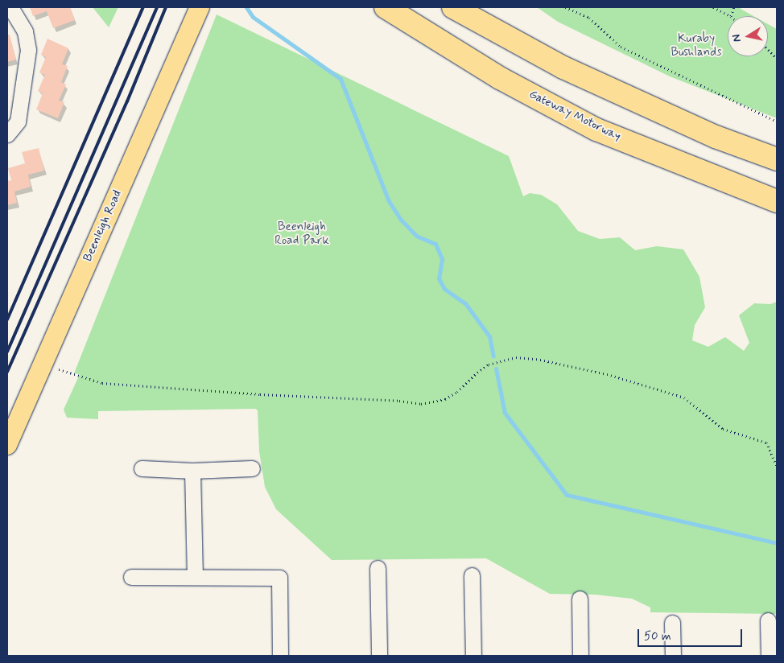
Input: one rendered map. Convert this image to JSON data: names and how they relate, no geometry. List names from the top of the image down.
{
  "streets": {
    "highway": ["Gateway Motorway"],
    "main road": ["Beenleigh Road"]
  },
  "parks": ["Kuraby Bushlands", "Beenleigh Road Park"],
  "scale_bar": "50 m",
  "north": "left"
}
